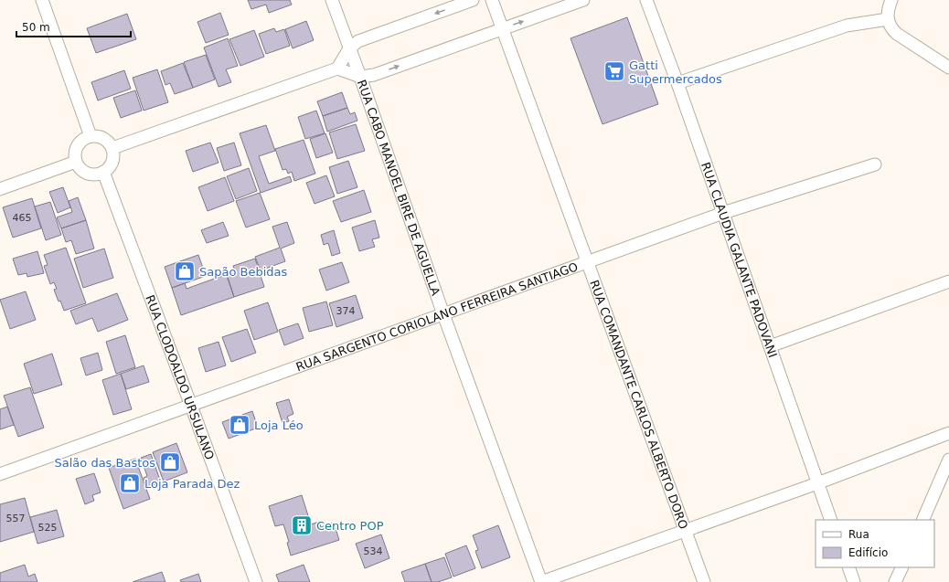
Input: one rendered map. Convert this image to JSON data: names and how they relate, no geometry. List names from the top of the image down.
{
  "streets": {
    "street": [
      "RUA CABO MANOEL BIRE DE AGUELLA",
      "RUA CLAUDIA GALANTE PADOVANI",
      "RUA SARGENTO CORIOLANO FERREIRA SANTIAGO",
      "RUA CLODOALDO URSULANO",
      "RUA COMANDANTE CARLOS ALBERTO DORO"
    ]
  },
  "crossings": [
    ["RUA CABO MANOEL BIRE DE AGUELLA", "RUA SARGENTO CORIOLANO FERREIRA SANTIAGO"],
    ["RUA CLAUDIA GALANTE PADOVANI", "RUA SARGENTO CORIOLANO FERREIRA SANTIAGO"],
    ["RUA SARGENTO CORIOLANO FERREIRA SANTIAGO", "RUA CLODOALDO URSULANO"],
    ["RUA SARGENTO CORIOLANO FERREIRA SANTIAGO", "RUA COMANDANTE CARLOS ALBERTO DORO"]
  ],
  "places": {
    "supermarket": ["Gatti Supermercados"],
    "shop": [
      "Sapão Bebidas",
      "Loja Léo",
      "Salão das Bastos",
      "Loja Parada Dez"
    ],
    "building": ["Centro POP"]
  },
  "house_numbers": [
    "465",
    "374",
    "557",
    "525",
    "534"
  ],
  "legend": ["Rua", "Edifício"],
  "scale_bar": "50 m"
}
